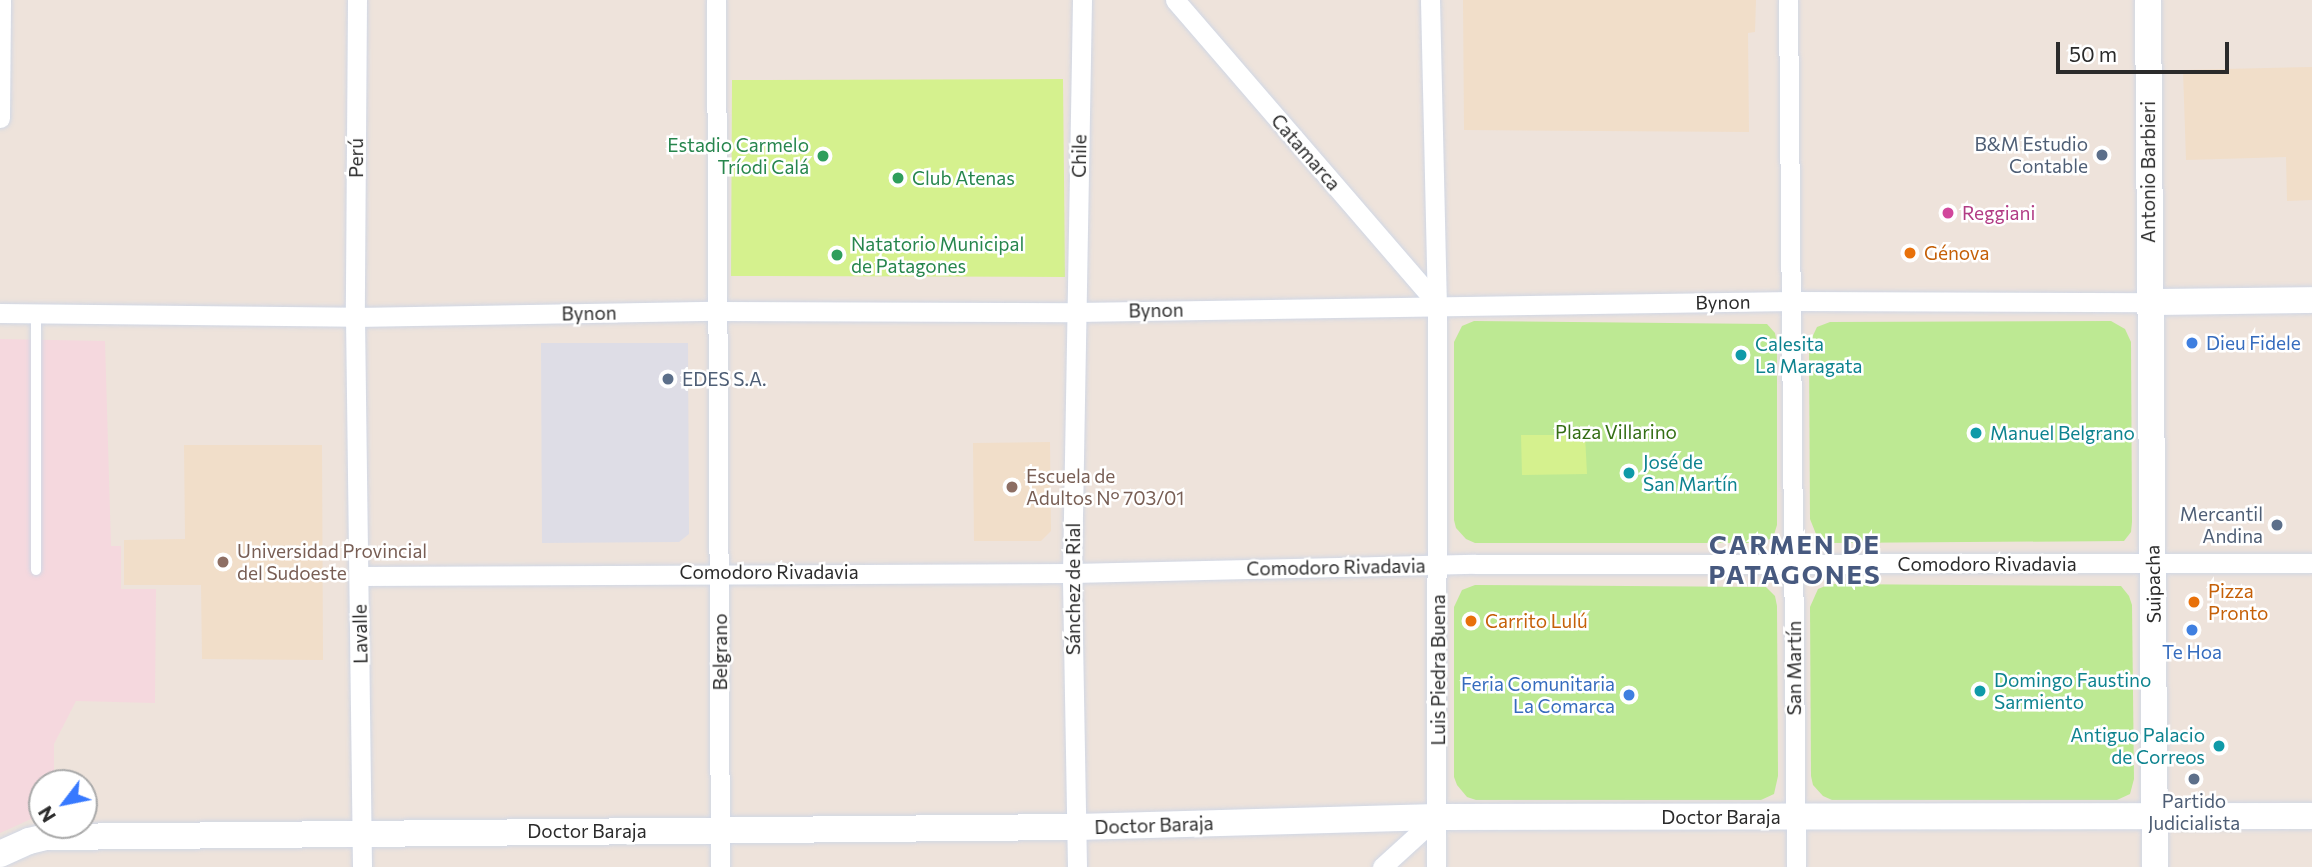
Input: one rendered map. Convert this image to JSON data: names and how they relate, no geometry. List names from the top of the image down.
{
  "streets": {
    "street": [
      "Catamarca",
      "Chile",
      "Perú",
      "Antonio Barbieri",
      "Bynon",
      "Comodoro Rivadavia",
      "Suipacha",
      "Sánchez de Rial",
      "Lavalle",
      "Belgrano",
      "San Martín",
      "Luis Piedra Buena",
      "Doctor Baraja"
    ]
  },
  "crossings": [
    ["Catamarca", "Bynon"],
    ["Catamarca", "Luis Piedra Buena"],
    ["Chile", "Bynon"],
    ["Chile", "Sánchez de Rial"],
    ["Perú", "Bynon"],
    ["Perú", "Lavalle"],
    ["Antonio Barbieri", "Bynon"],
    ["Antonio Barbieri", "Suipacha"],
    ["Bynon", "Suipacha"],
    ["Bynon", "Sánchez de Rial"],
    ["Bynon", "Lavalle"],
    ["Bynon", "Belgrano"],
    ["Bynon", "San Martín"],
    ["Bynon", "Luis Piedra Buena"],
    ["Comodoro Rivadavia", "Suipacha"],
    ["Comodoro Rivadavia", "Sánchez de Rial"],
    ["Comodoro Rivadavia", "Lavalle"],
    ["Comodoro Rivadavia", "Belgrano"],
    ["Comodoro Rivadavia", "San Martín"],
    ["Comodoro Rivadavia", "Luis Piedra Buena"],
    ["Suipacha", "Doctor Baraja"],
    ["Sánchez de Rial", "Doctor Baraja"],
    ["Lavalle", "Doctor Baraja"],
    ["Belgrano", "Doctor Baraja"],
    ["San Martín", "Doctor Baraja"],
    ["Luis Piedra Buena", "Doctor Baraja"]
  ],
  "districts": ["CARMEN DE PATAGONES"],
  "parks": ["Plaza Villarino"],
  "places": [
    "B&M Estudio Contable",
    "Estadio Carmelo Tríodi Calá",
    "Club Atenas",
    "Reggiani",
    "Génova",
    "Natatorio Municipal de Patagones",
    "Dieu Fidele",
    "Calesita La Maragata",
    "EDES S.A.",
    "Manuel Belgrano",
    "José de San Martín",
    "Escuela de Adultos N° 703/01",
    "Mercantil Andina",
    "Universidad Provincial del Sudoeste",
    "Pizza Pronto",
    "Carrito Lulú",
    "Te Hoa",
    "Domingo Faustino Sarmiento",
    "Feria Comunitaria La Comarca",
    "Antiguo Palacio de Correos",
    "Partido Judicialista"
  ],
  "scale_bar": "50 m",
  "north": "bottom left"
}
